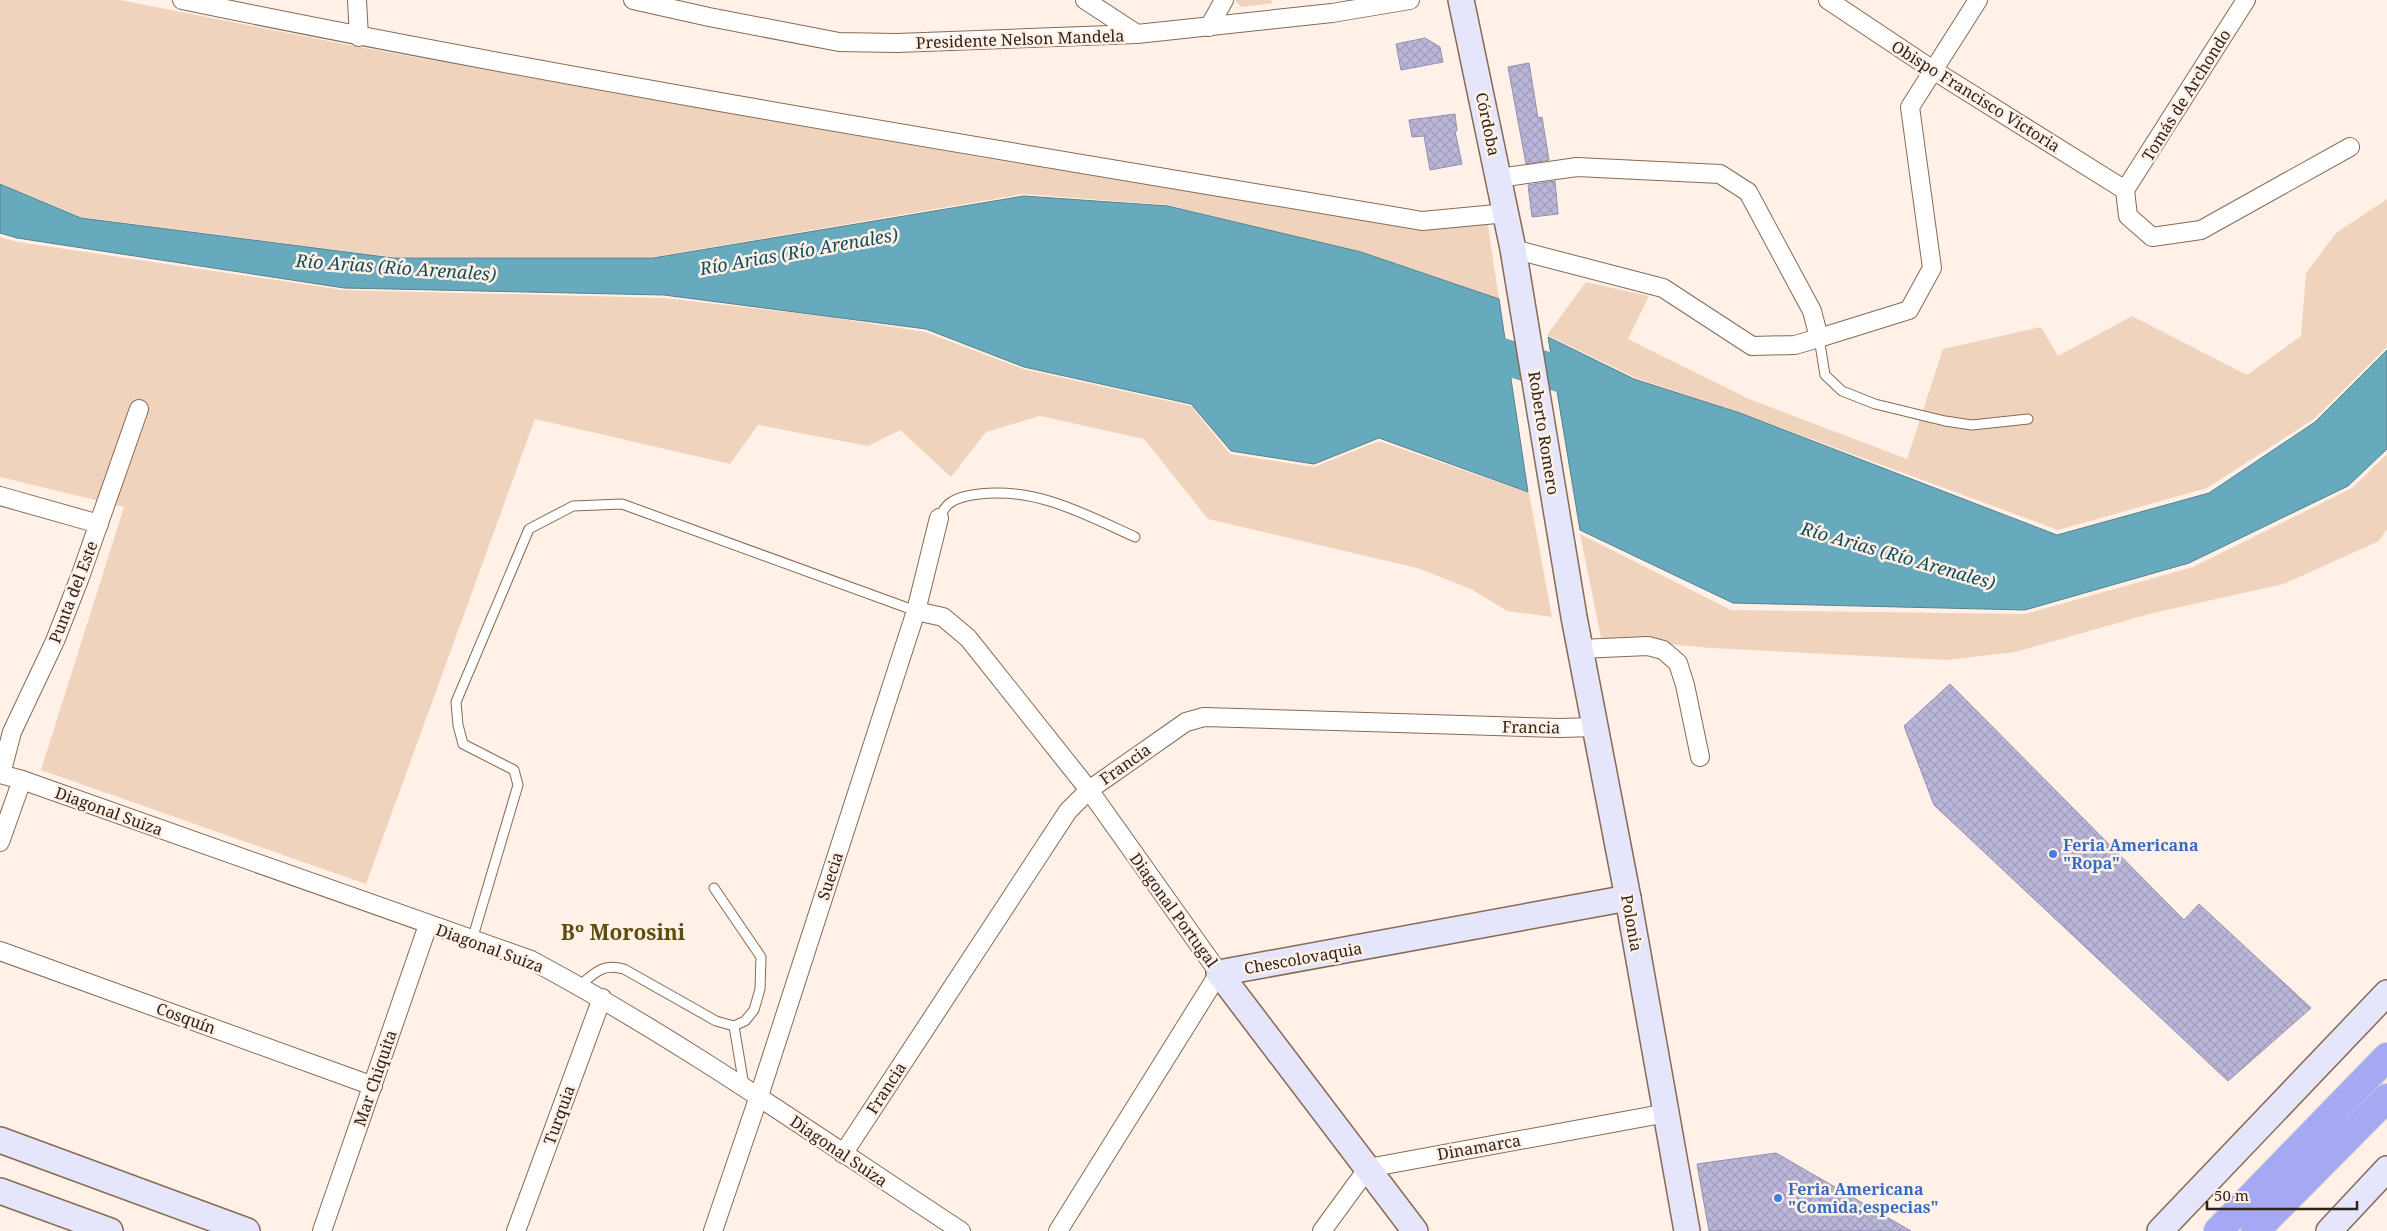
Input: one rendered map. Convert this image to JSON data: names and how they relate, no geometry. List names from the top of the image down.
{
  "streets": {
    "main road": [
      "Córdoba",
      "Roberto Romero",
      "Diagonal Portugal",
      "Polonia",
      "Chescolovaquia"
    ],
    "street": [
      "Presidente Nelson Mandela",
      "Tomás de Archondo",
      "Obispo Francisco Victoria",
      "Punta del Este",
      "Francia",
      "Diagonal Suiza",
      "Suecia",
      "Cosquín",
      "Mar Chiquita",
      "Turquia",
      "Dinamarca"
    ]
  },
  "crossings": [
    ["Tomás de Archondo", "Obispo Francisco Victoria"],
    ["Córdoba", "Roberto Romero"],
    ["Roberto Romero", "Polonia"],
    ["Punta del Este", "Diagonal Suiza"],
    ["Francia", "Diagonal Suiza"],
    ["Francia", "Diagonal Portugal"],
    ["Francia", "Polonia"],
    ["Diagonal Suiza", "Suecia"],
    ["Diagonal Suiza", "Mar Chiquita"],
    ["Diagonal Suiza", "Turquia"],
    ["Suecia", "Diagonal Portugal"],
    ["Diagonal Portugal", "Chescolovaquia"],
    ["Diagonal Portugal", "Dinamarca"],
    ["Polonia", "Chescolovaquia"],
    ["Polonia", "Dinamarca"],
    ["Cosquín", "Mar Chiquita"]
  ],
  "districts": ["Bº Morosini"],
  "water": ["Río Arias (Río Arenales)"],
  "places": ["Feria Americana \"Ropa\"", "Feria Americana \"Comida,especias\""],
  "scale_bar": "50 m"
}
